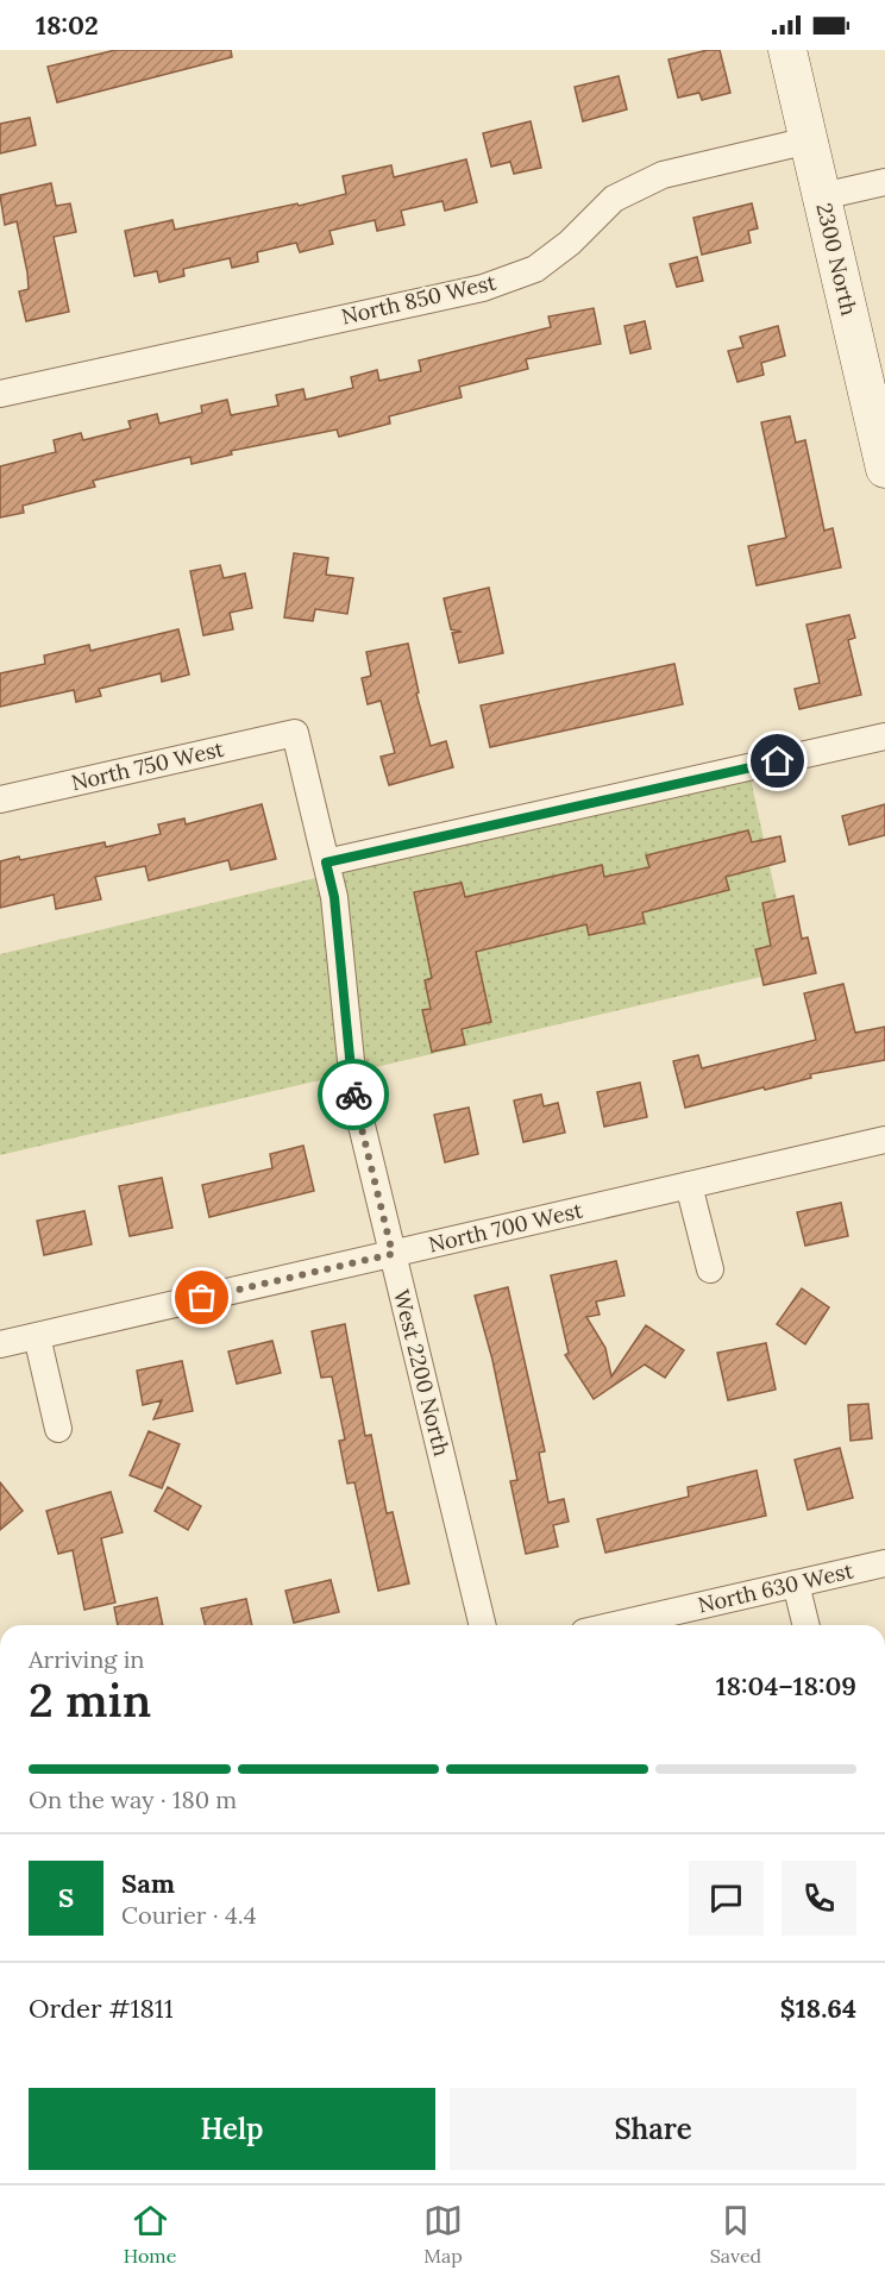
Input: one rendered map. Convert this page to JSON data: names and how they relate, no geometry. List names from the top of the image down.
{
  "streets": {
    "street": [
      "2300 North",
      "North 850 West",
      "North 750 West",
      "North 700 West",
      "West 2200 North",
      "North 630 West"
    ]
  },
  "crossings": [
    ["2300 North", "North 850 West"],
    ["North 750 West", "West 2200 North"],
    ["North 700 West", "West 2200 North"]
  ],
  "page": {
    "status": "18:02",
    "heading": ["2 min", "Arriving in", "18:04–18:09"],
    "panel": [
      "Sam",
      "Courier · 4.4",
      "Order #1811",
      "$18.64"
    ],
    "bar": "On the way · 180 m",
    "round": "S",
    "buttons": ["Help", "Share"],
    "tabs": ["Home", "Map", "Saved"]
  }
}
